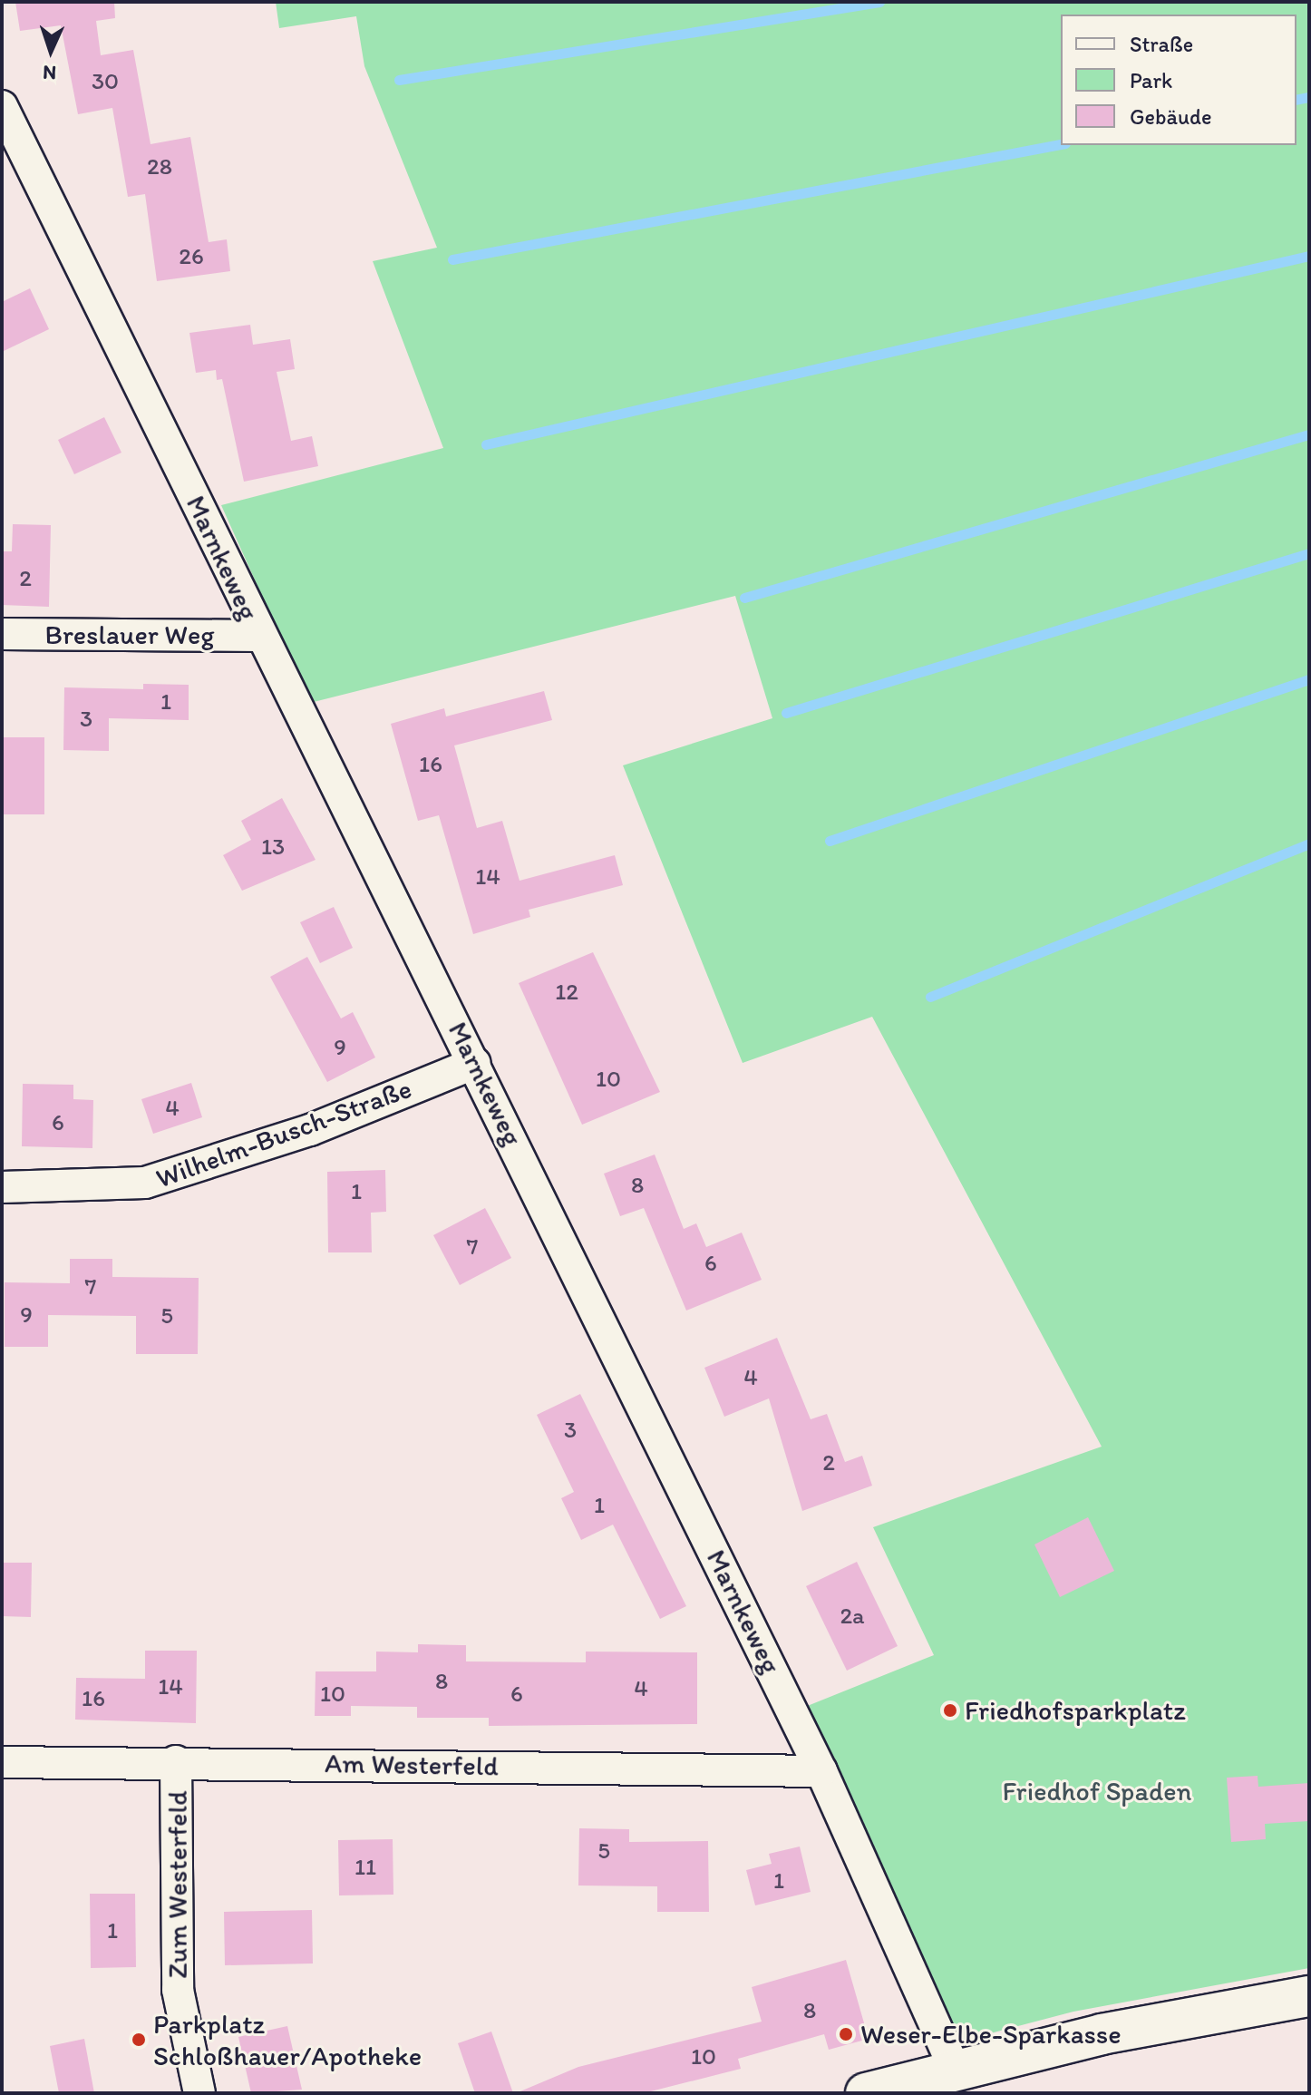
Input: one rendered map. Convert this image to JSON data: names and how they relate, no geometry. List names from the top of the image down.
{
  "streets": {
    "street": [
      "Marnkeweg",
      "Breslauer Weg",
      "Wilhelm-Busch-Straße",
      "Am Westerfeld",
      "Zum Westerfeld"
    ]
  },
  "crossings": [
    ["Marnkeweg", "Breslauer Weg"],
    ["Marnkeweg", "Wilhelm-Busch-Straße"],
    ["Marnkeweg", "Am Westerfeld"],
    ["Am Westerfeld", "Zum Westerfeld"]
  ],
  "parks": ["Friedhof Spaden"],
  "places": ["Friedhofsparkplatz", "Weser-Elbe-Sparkasse", "Parkplatz Schloßhauer/Apotheke"],
  "house_numbers": [
    "30",
    "28",
    "26",
    "2",
    "1",
    "3",
    "16",
    "13",
    "14",
    "12",
    "9",
    "10",
    "4",
    "6",
    "8",
    "1",
    "7",
    "6",
    "7",
    "9",
    "5",
    "4",
    "3",
    "2",
    "1",
    "2a",
    "8",
    "14",
    "4",
    "10",
    "6",
    "16",
    "5",
    "11",
    "1",
    "1",
    "8",
    "10"
  ],
  "legend": ["Straße", "Park", "Gebäude"],
  "north": "bottom"
}
